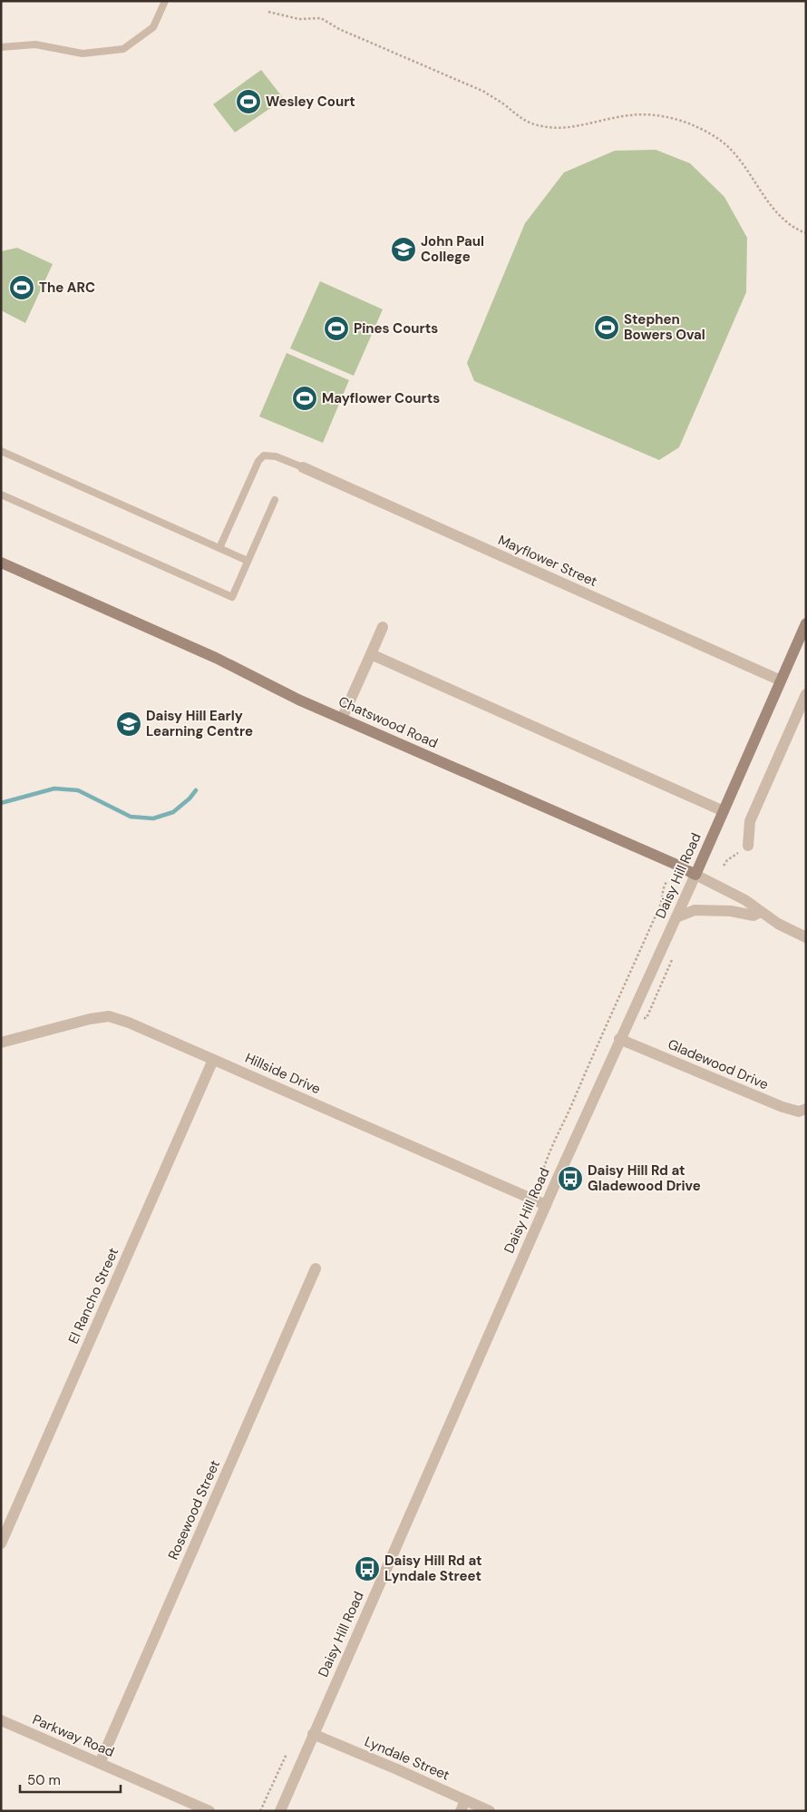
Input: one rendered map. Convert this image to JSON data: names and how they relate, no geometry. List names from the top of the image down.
{
  "streets": {
    "main road": ["Chatswood Road", "Daisy Hill Road"],
    "street": [
      "Mayflower Street",
      "Gladewood Drive",
      "Hillside Drive",
      "El Rancho Street",
      "Rosewood Street",
      "Parkway Road",
      "Lyndale Street"
    ]
  },
  "crossings": [
    ["Mayflower Street", "Daisy Hill Road"],
    ["Chatswood Road", "Daisy Hill Road"],
    ["Daisy Hill Road", "Gladewood Drive"],
    ["Daisy Hill Road", "Hillside Drive"],
    ["Daisy Hill Road", "Lyndale Street"],
    ["Hillside Drive", "El Rancho Street"],
    ["Rosewood Street", "Parkway Road"]
  ],
  "places": {
    "sports": [
      "Wesley Court",
      "The ARC",
      "Stephen Bowers Oval",
      "Pines Courts",
      "Mayflower Courts"
    ],
    "school or university": ["John Paul College", "Daisy Hill Early Learning Centre"],
    "bus stop": ["Daisy Hill Rd at Gladewood Drive", "Daisy Hill Rd at Lyndale Street"]
  },
  "scale_bar": "50 m"
}
